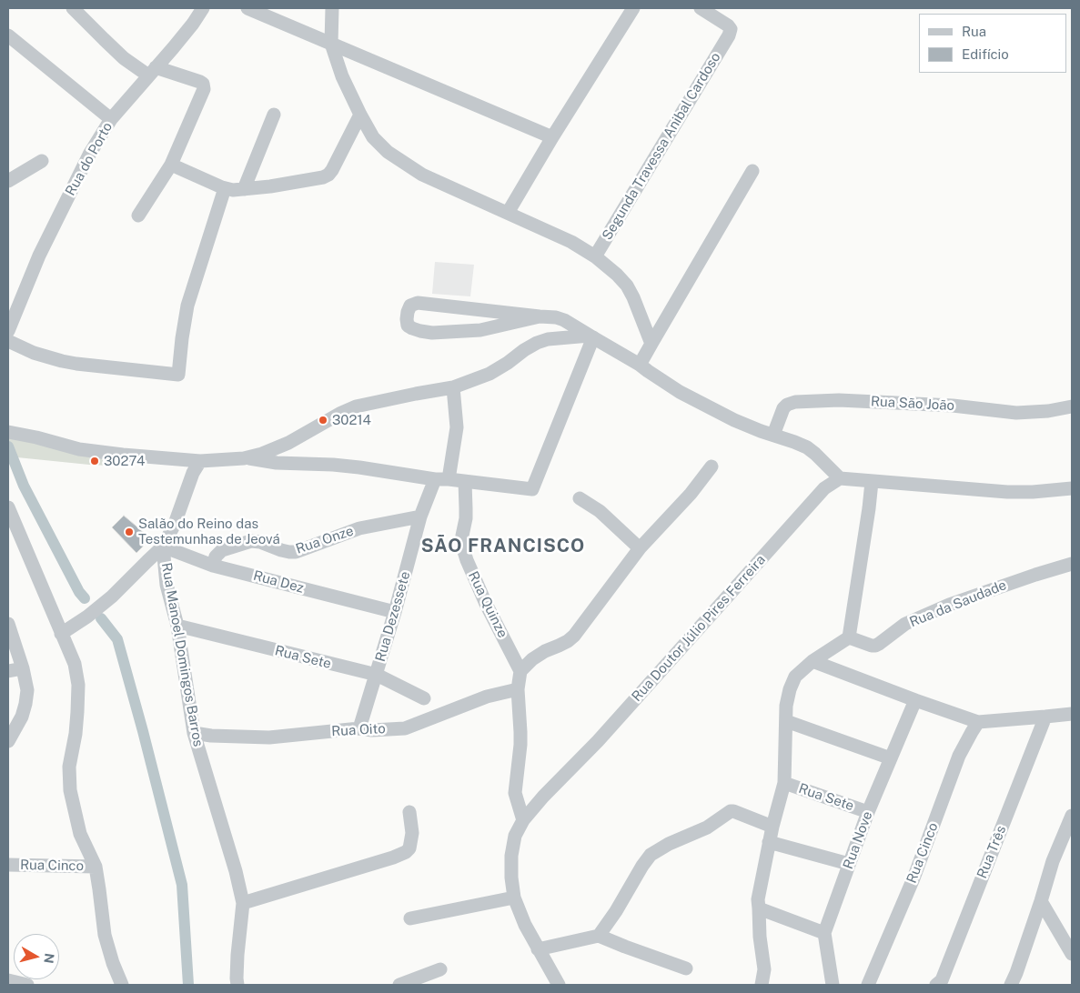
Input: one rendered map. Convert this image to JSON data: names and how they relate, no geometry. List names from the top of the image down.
{
  "streets": {
    "street": [
      "Segunda Travessa Anibal Cardoso",
      "Rua do Porto",
      "Rua São João",
      "Rua Onze",
      "Rua Dez",
      "Rua da Saudade",
      "Rua Quinze",
      "Rua Dezessete",
      "Rua Doutor Júlio Pires Ferreira",
      "Rua Manoel Domingos Barros",
      "Rua Sete",
      "Rua Oito",
      "Rua Nove",
      "Rua Três",
      "Rua Cinco"
    ]
  },
  "crossings": [
    ["Rua Onze", "Rua Dez"],
    ["Rua Onze", "Rua Dezessete"],
    ["Rua Dez", "Rua Dezessete"],
    ["Rua Dez", "Rua Manoel Domingos Barros"],
    ["Rua Dezessete", "Rua Sete"],
    ["Rua Dezessete", "Rua Oito"],
    ["Rua Manoel Domingos Barros", "Rua Sete"],
    ["Rua Manoel Domingos Barros", "Rua Oito"],
    ["Rua Sete", "Rua Nove"]
  ],
  "districts": ["SÃO FRANCISCO"],
  "places": ["30214", "30274", "Salão do Reino das Testemunhas de Jeová"],
  "legend": ["Rua", "Edifício"],
  "north": "right"
}
